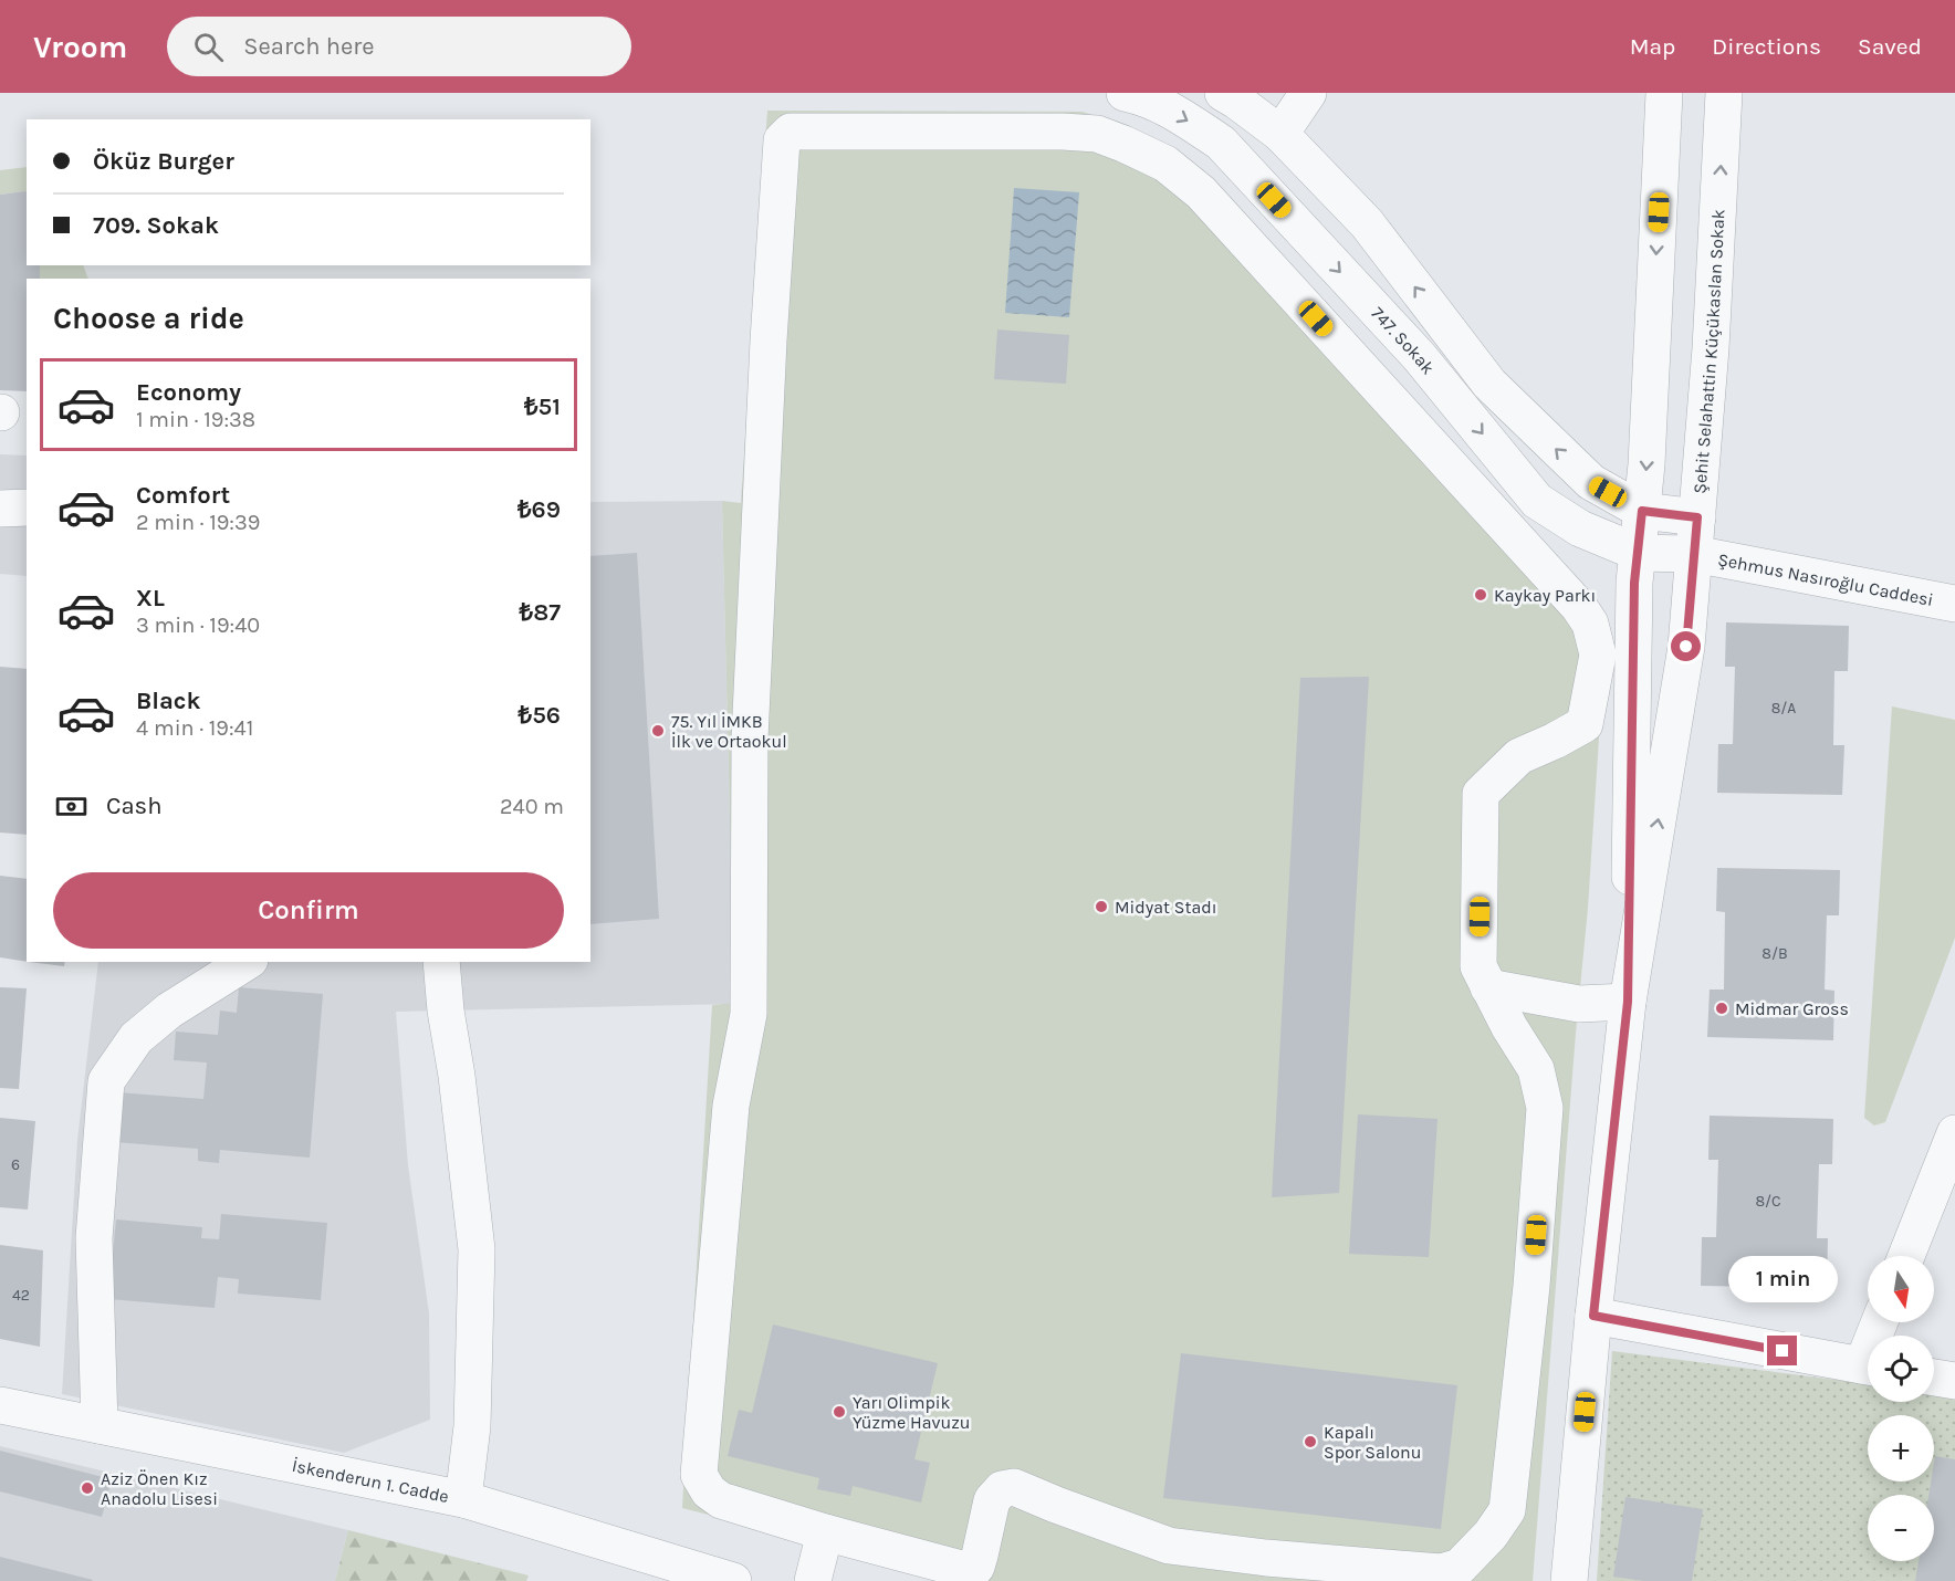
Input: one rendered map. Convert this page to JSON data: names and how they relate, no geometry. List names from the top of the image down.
{
  "streets": {
    "street": [
      "747. Sokak",
      "Şehit Selahattin Küçükaslan Sokak",
      "Şehmus Nasıroğlu Caddesi",
      "İskenderun 1. Cadde"
    ]
  },
  "crossings": [
    ["747. Sokak", "Şehit Selahattin Küçükaslan Sokak"],
    ["747. Sokak", "Şehmus Nasıroğlu Caddesi"],
    ["Şehit Selahattin Küçükaslan Sokak", "Şehmus Nasıroğlu Caddesi"]
  ],
  "places": [
    "Kaykay Parkı",
    "75. Yıl İMKB İlk ve Ortaokul",
    "Midyat Stadı",
    "Midmar Gross",
    "Yarı Olimpik Yüzme Havuzu",
    "Kapalı Spor Salonu",
    "Aziz Önen Kız Anadolu Lisesi"
  ],
  "house_numbers": [
    "8/A",
    "8/B",
    "6",
    "8/C",
    "42"
  ],
  "north": "bottom",
  "page": {
    "header": "Vroom",
    "search": "Search here",
    "nav": ["Map", "Directions", "Saved"],
    "banner": ["Öküz Burger", "709. Sokak"],
    "heading": "Choose a ride",
    "list": [
      {
        "name": "Economy",
        "note": "1 min · 19:38",
        "value": "₺51"
      },
      {
        "name": "Comfort",
        "note": "2 min · 19:39",
        "value": "₺69"
      },
      {
        "name": "XL",
        "note": "3 min · 19:40",
        "value": "₺87"
      },
      {
        "name": "Black",
        "note": "4 min · 19:41",
        "value": "₺56"
      }
    ],
    "pay": ["Cash", "240 m"],
    "buttons": "Confirm",
    "map_buttons": ["+", "−"],
    "bubble": "1 min"
  }
}
